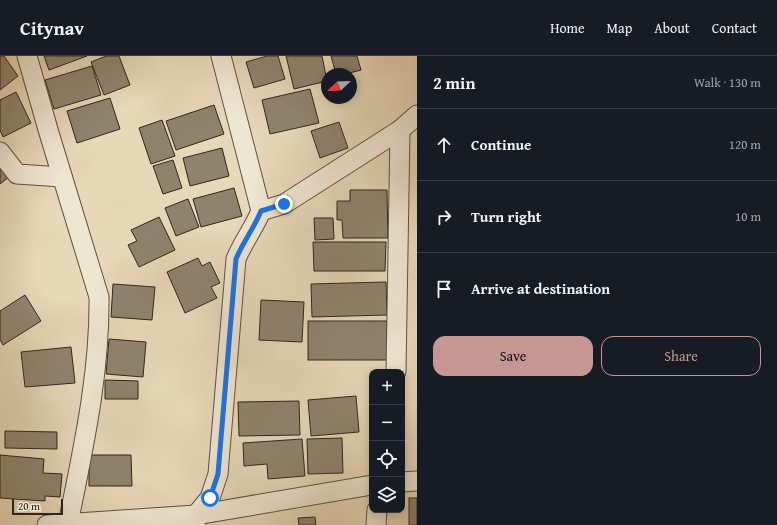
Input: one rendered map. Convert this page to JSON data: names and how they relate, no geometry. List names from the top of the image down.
{
  "scale_bar": "20 m",
  "north": "bottom left",
  "page": {
    "header": "Citynav",
    "nav": [
      "Home",
      "Map",
      "About",
      "Contact"
    ],
    "heading": ["2 min", "Walk · 130 m"],
    "list": [
      ["Continue", "120 m"],
      ["Turn right", "10 m"],
      "Arrive at destination"
    ],
    "buttons": ["Save", "Share"],
    "map_buttons": ["+", "−"],
    "scale": "20 m"
  }
}
